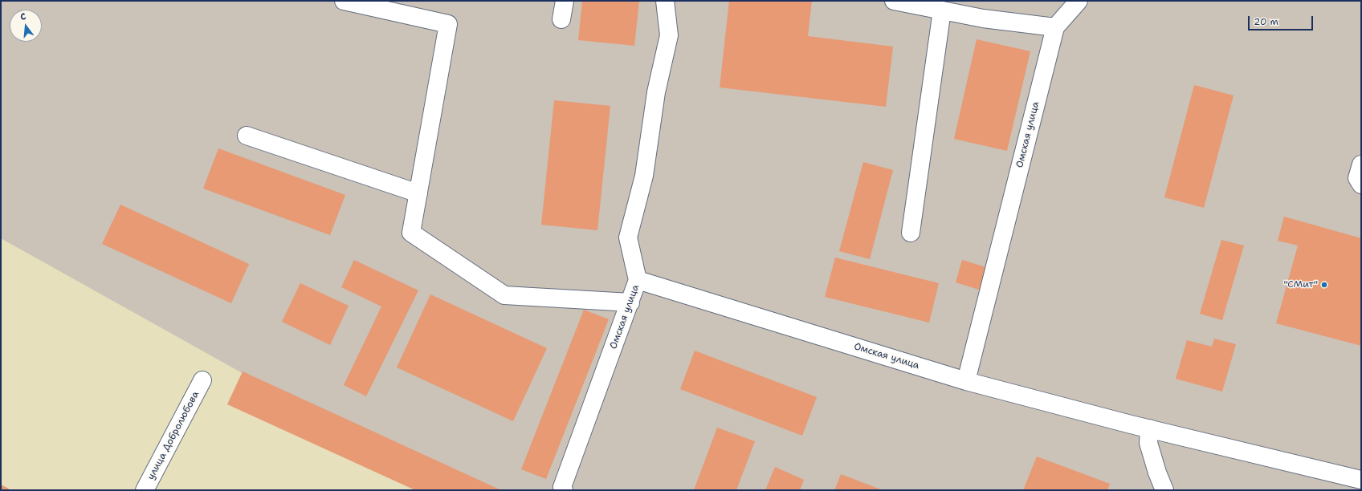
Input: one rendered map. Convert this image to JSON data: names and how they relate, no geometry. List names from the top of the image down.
{
  "streets": {
    "street": ["Омская улица", "улица Добролюбова"]
  },
  "places": ["\"СМит\""],
  "scale_bar": "20 m",
  "north": "top"
}
